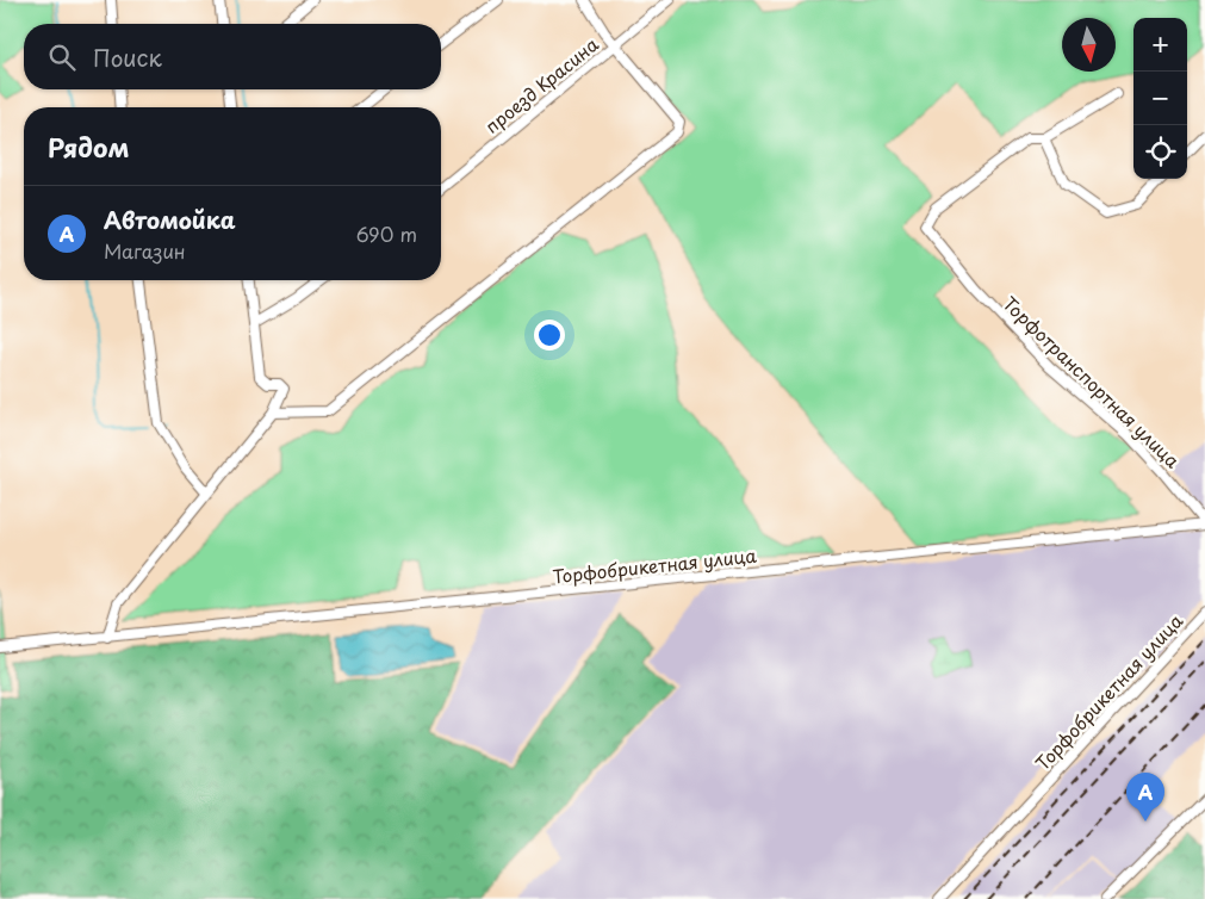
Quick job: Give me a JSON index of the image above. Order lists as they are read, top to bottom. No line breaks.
{"streets":{"street":["проезд Красина","Торфотранспортная улица","Торфобрикетная улица"]},"crossings":[["Торфотранспортная улица","Торфобрикетная улица"]],"north":"bottom","page":{"map_buttons":["+","−"],"search":"Поиск","heading":"Рядом","list":[{"mark":"A","name":"Автомойка","note":"Магазин","value":"690 m"}],"pins":"A"}}
